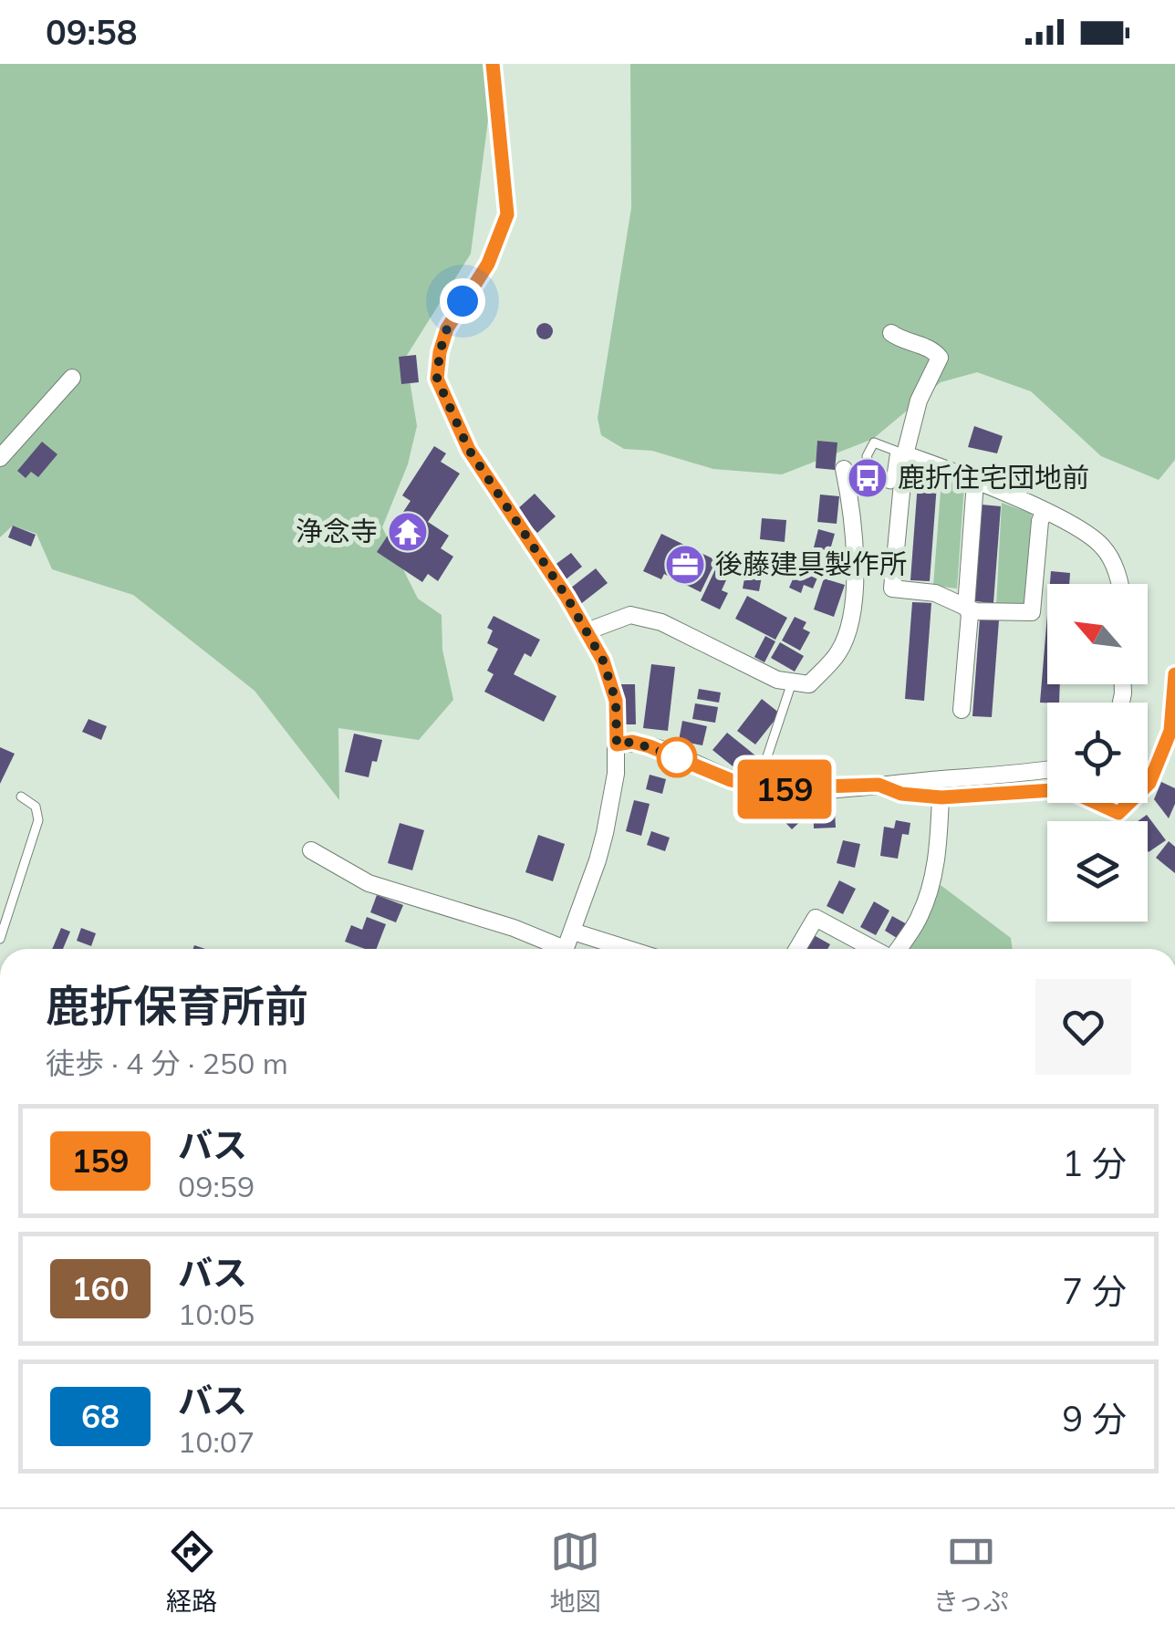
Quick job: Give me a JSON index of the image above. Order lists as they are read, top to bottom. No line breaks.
{"places":{"bus stop":["鹿折住宅団地前"],"temple":["浄念寺"],"office":["後藤建具製作所"]},"lines":["bus line 159"],"north":"top left","page":{"status":"09:58","on_map":"159","heading":["鹿折保育所前","徒歩 · 4 分 · 250 m"],"list":[{"mark":"159","name":"バス","note":"09:59","value":"1 分"},{"mark":"160","name":"バス","note":"10:05","value":"7 分"},{"mark":"68","name":"バス","note":"10:07","value":"9 分"}],"tabs":["経路","地図","きっぷ"]}}
